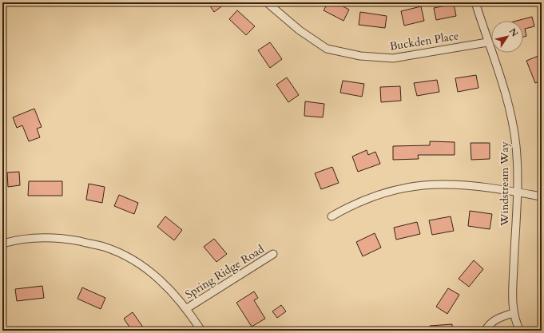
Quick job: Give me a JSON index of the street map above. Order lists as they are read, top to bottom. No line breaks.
{"streets":{"street":["Buckden Place","Windstream Way","Spring Ridge Road"]},"crossings":[["Buckden Place","Windstream Way"]],"north":"top right"}
